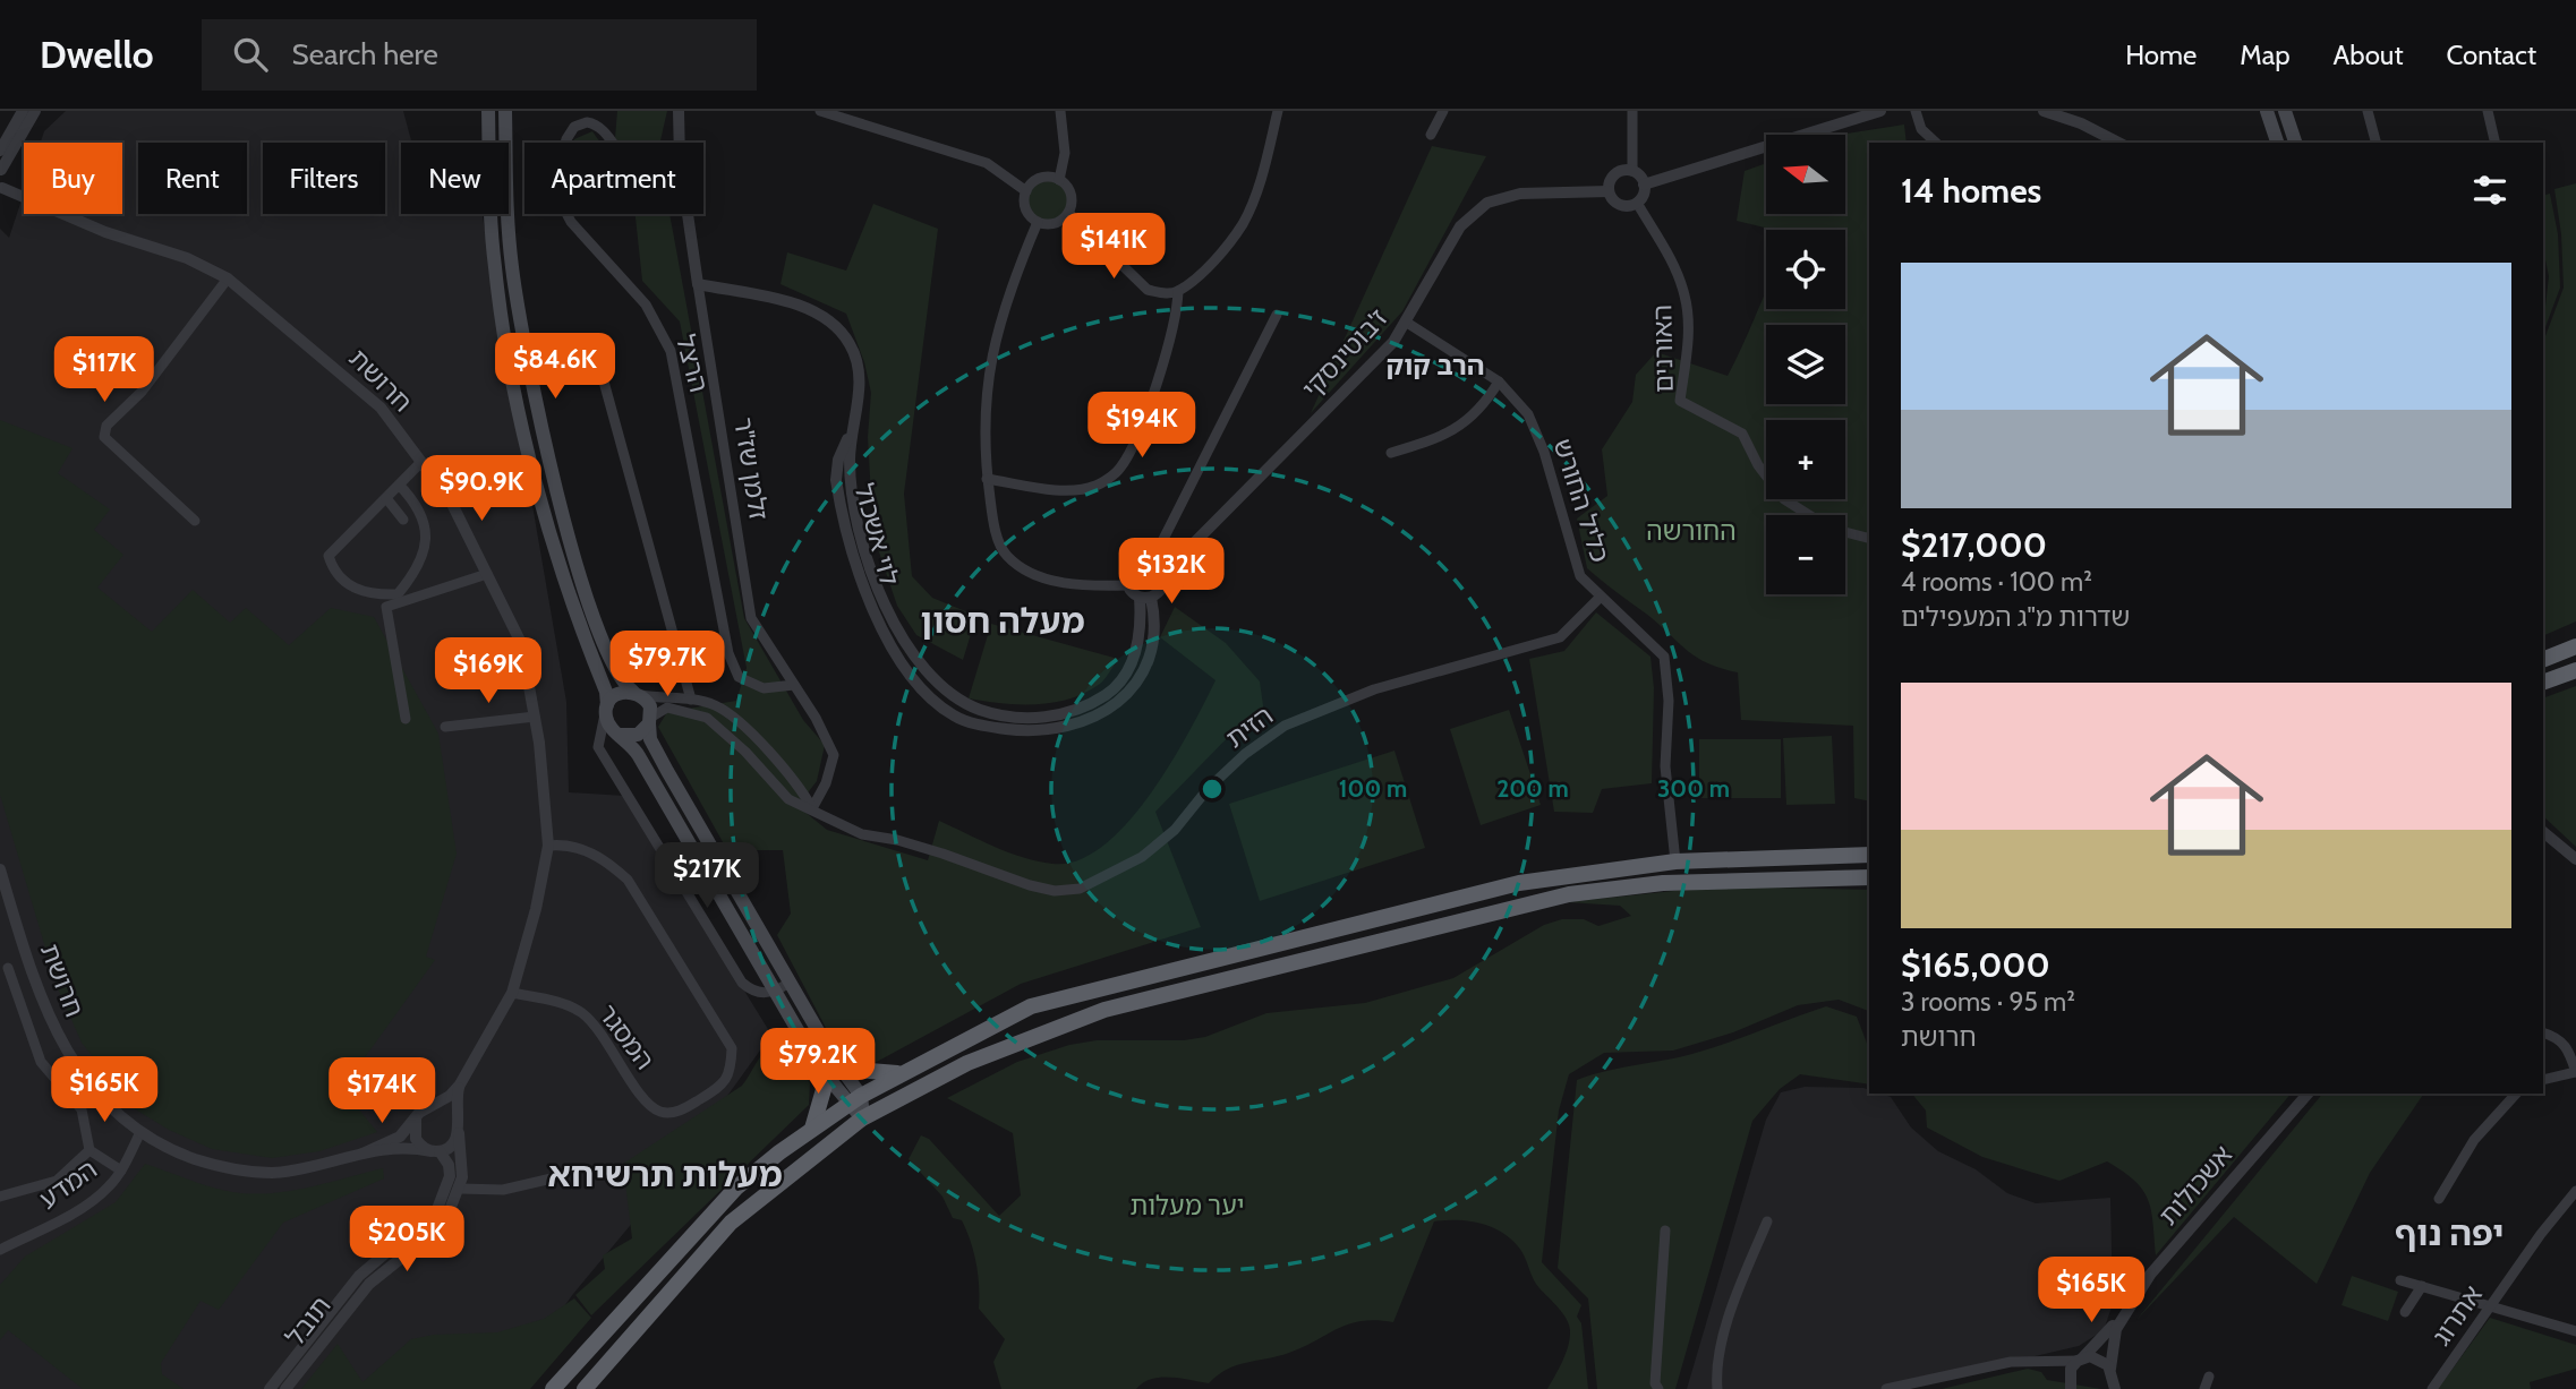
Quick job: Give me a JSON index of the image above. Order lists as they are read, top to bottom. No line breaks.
{"streets":{"street":["האורנים","ז'בוטינסקי","הרצל","חרושת","זלמן שז\"ר","כליל החורש","לוי אשכול","הזית","המסגר","המדע","אשכולות","אתרוג","תובל"]},"crossings":[["האורנים","ז'בוטינסקי"],["ז'בוטינסקי","כליל החורש"],["ז'בוטינסקי","לוי אשכול"],["הרצל","זלמן שז\"ר"],["חרושת","המסגר"],["חרושת","המדע"],["חרושת","תובל"],["זלמן שז\"ר","לוי אשכול"],["זלמן שז\"ר","הזית"],["כליל החורש","הזית"]],"districts":["הרב קוק","מעלה חסון","מעלות תרשיחא","יפה נוף"],"parks":["החורשה","יער מעלות"],"north":"left","page":{"header":"Dwello","search":"Search here","nav":["Home","Map","About","Contact"],"map_buttons":["+","−"],"chip":["Buy","Rent","Filters","New","Apartment"],"heading":"14 homes","price":["$141K","$84.6K","$117K","$194K","$90.9K","$132K","$79.7K","$169K","$217K","$79.2K","$165K","$174K","$205K","$165K"],"list":[{"name":"$217,000","note":"4 rooms · 100 m² · שדרות מ\"ג המעפילים"},{"name":"$165,000","note":"3 rooms · 95 m² · חרושת"}]},"rings":["100 m","200 m","300 m"]}
